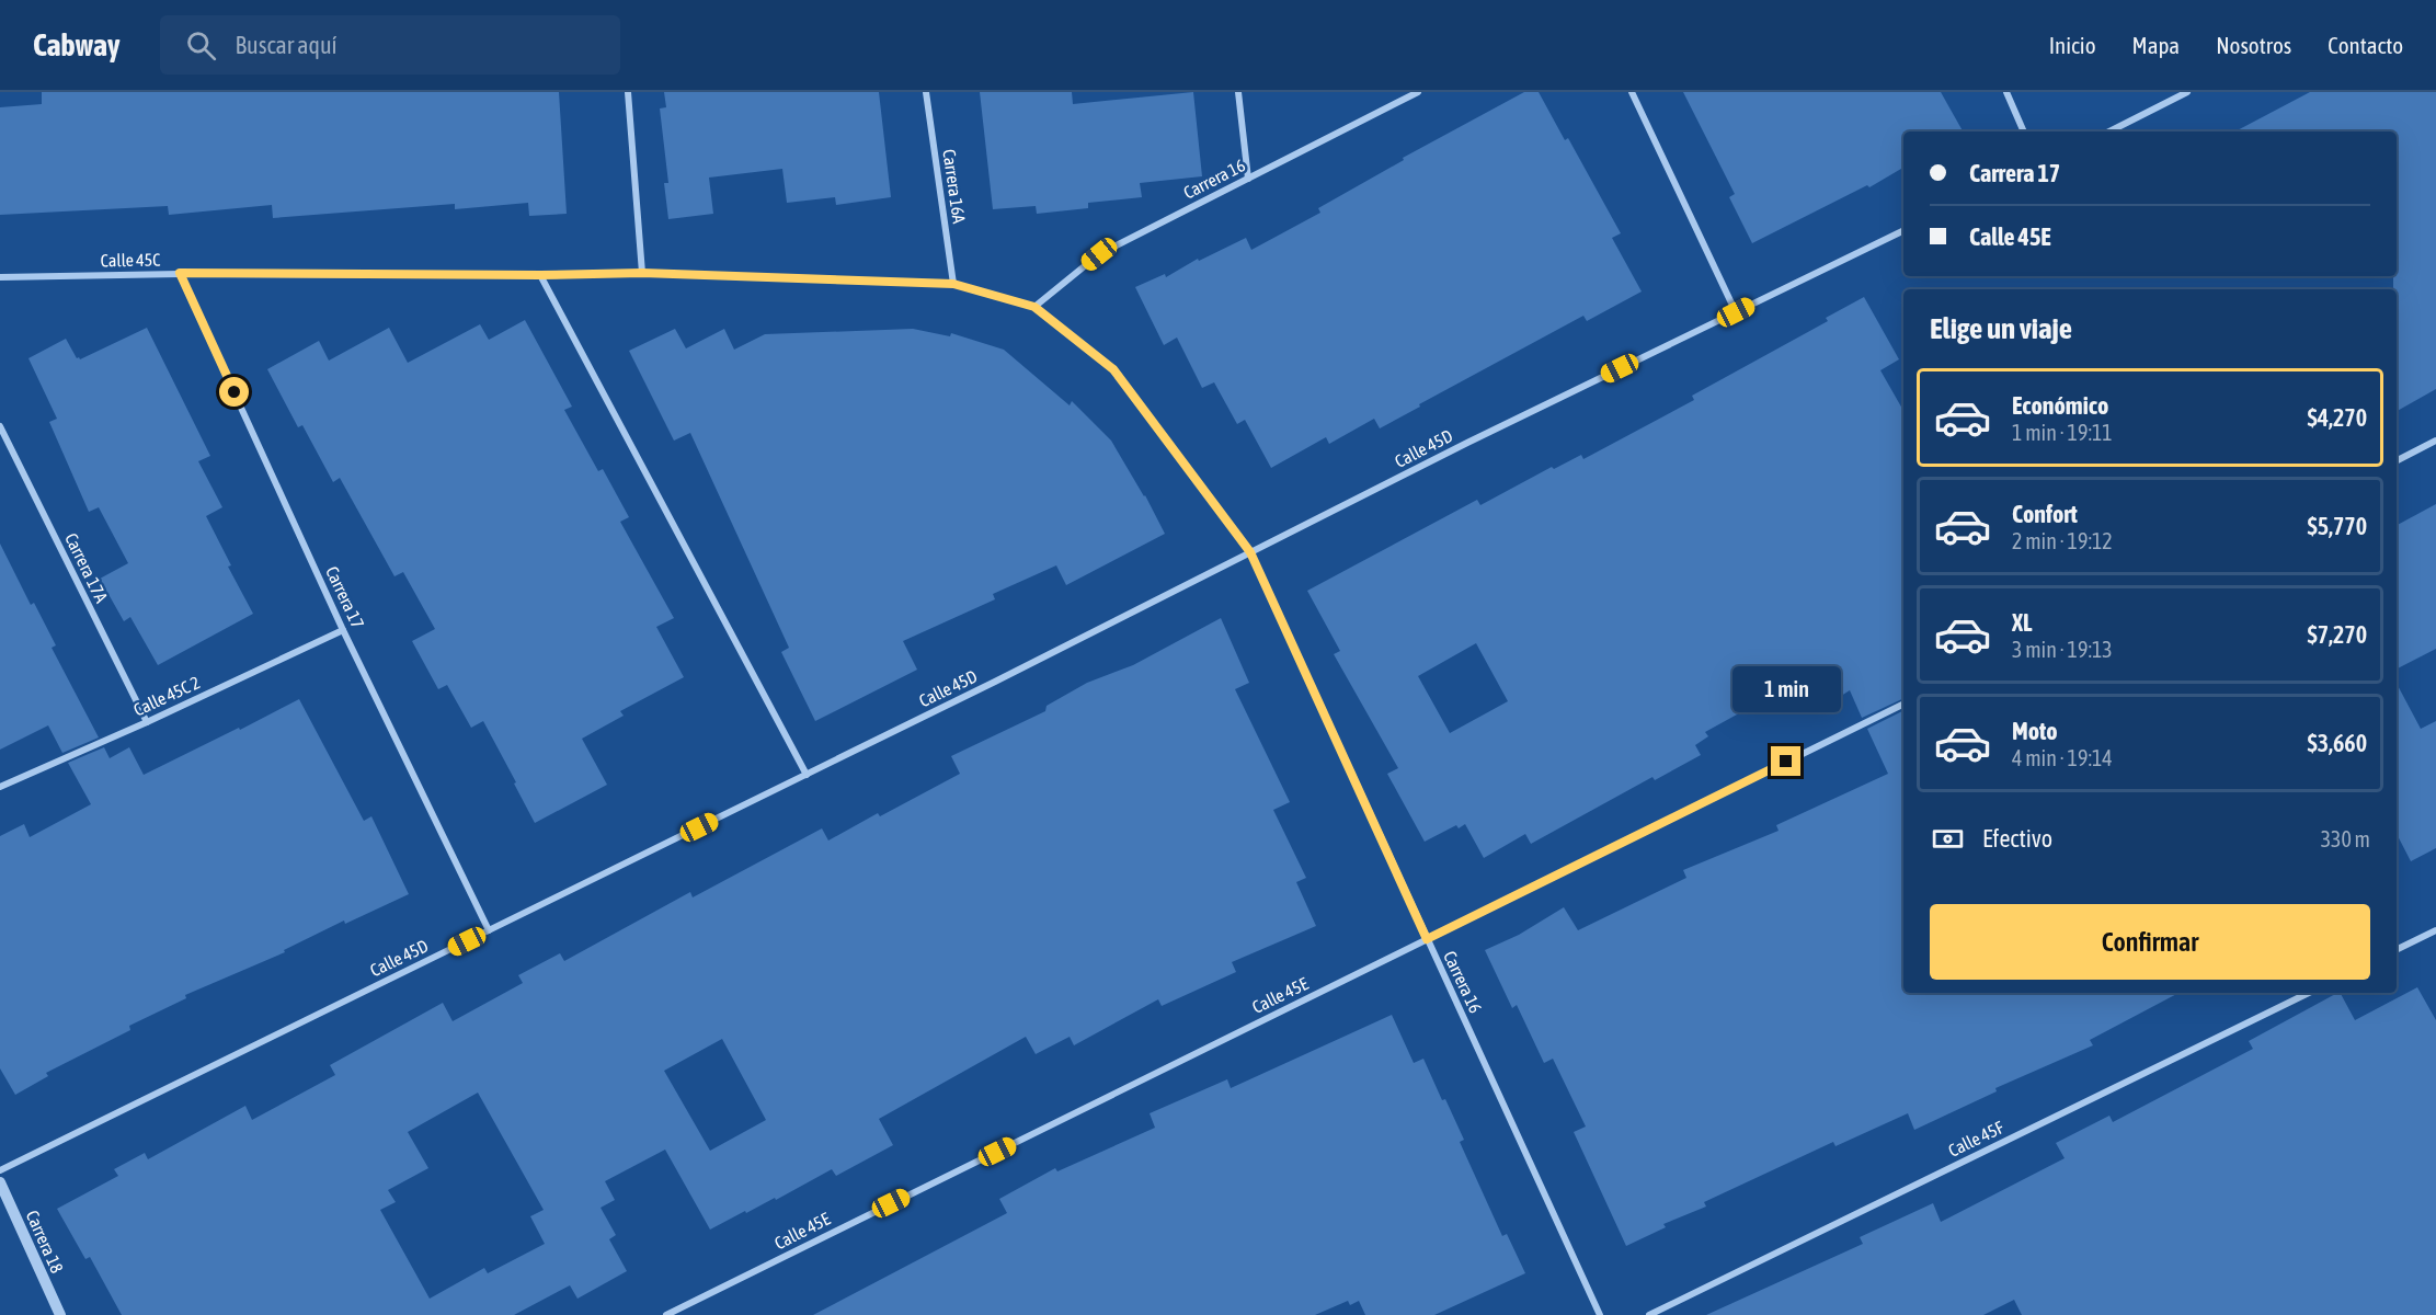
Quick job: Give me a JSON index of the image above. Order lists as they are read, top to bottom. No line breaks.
{"streets":{"street":["Carrera 16","Carrera 16A","Calle 45C","Calle 45D","Carrera 17A","Carrera 17","Calle 45C 2","Calle 45E","Calle 45F","Carrera 18"]},"crossings":[["Carrera 16","Calle 45C"],["Carrera 16","Calle 45D"],["Carrera 16","Calle 45E"],["Carrera 16A","Calle 45C"],["Calle 45C","Calle 45D"],["Calle 45C","Carrera 17"],["Calle 45D","Carrera 17"],["Carrera 17A","Calle 45C 2"],["Carrera 17","Calle 45C 2"]],"page":{"header":"Cabway","search":"Buscar aquí","nav":["Inicio","Mapa","Nosotros","Contacto"],"banner":["Carrera 17","Calle 45E"],"heading":"Elige un viaje","list":[{"name":"Económico","note":"1 min · 19:11","value":"$4,270"},{"name":"Confort","note":"2 min · 19:12","value":"$5,770"},{"name":"XL","note":"3 min · 19:13","value":"$7,270"},{"name":"Moto","note":"4 min · 19:14","value":"$3,660"}],"bubble":"1 min","pay":["Efectivo","330 m"],"buttons":"Confirmar"}}
